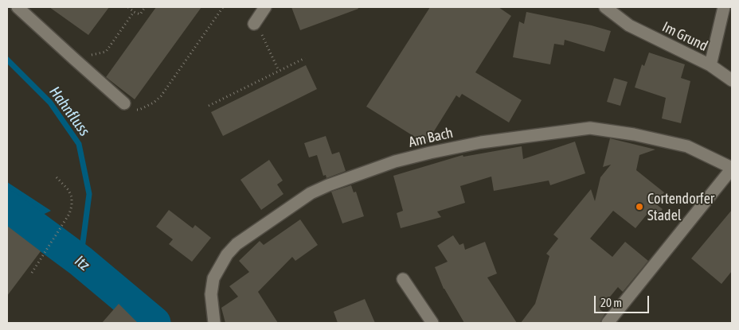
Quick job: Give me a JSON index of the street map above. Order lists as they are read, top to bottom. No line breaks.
{"streets":{"street":["Im Grund","Am Bach"]},"water":["Hahnfluss","Itz"],"places":["Cortendorfer Stadel"],"scale_bar":"20 m"}
